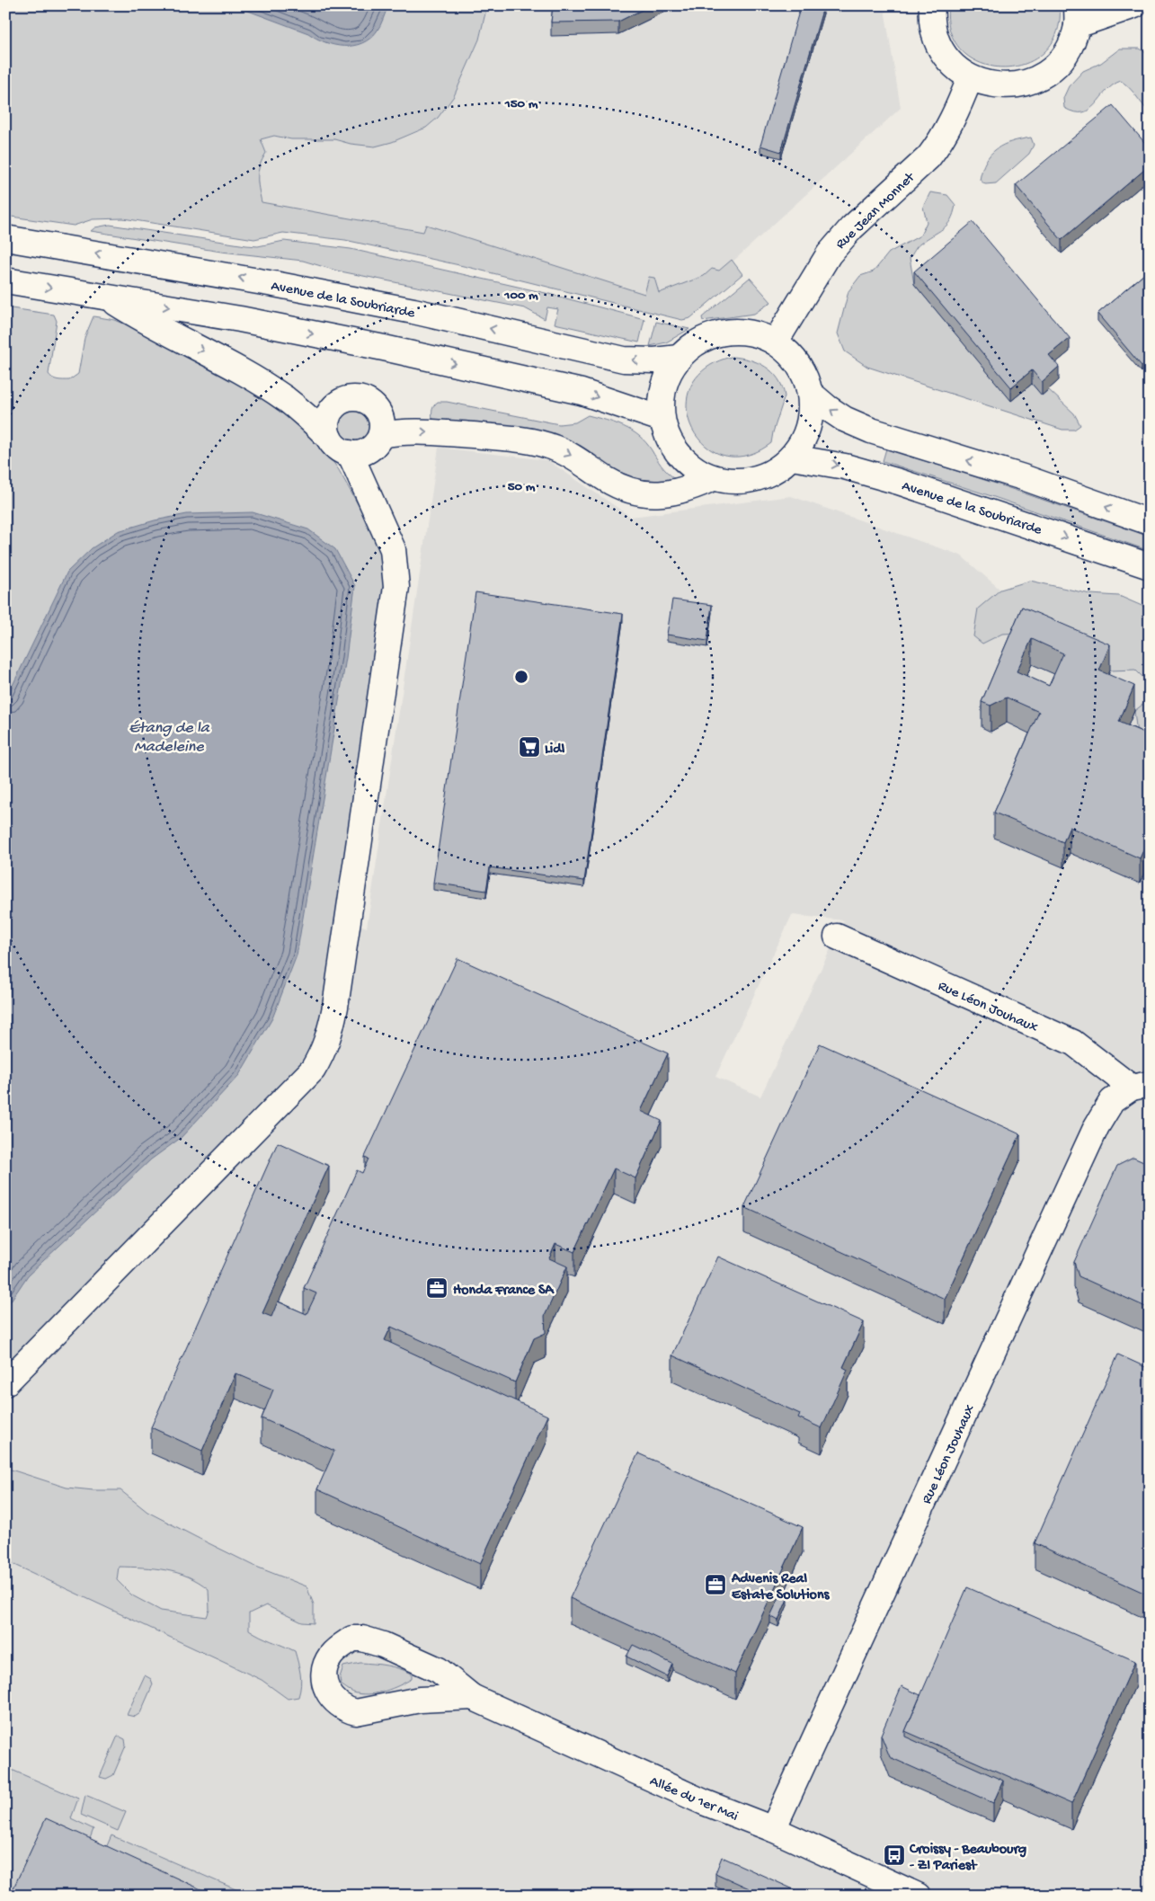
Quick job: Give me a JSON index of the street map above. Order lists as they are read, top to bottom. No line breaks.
{"streets":{"street":["Rue Jean Monnet","Avenue de la Soubriarde","Rue Léon Jouhaux","Allée du 1er Mai"]},"crossings":[["Rue Jean Monnet","Avenue de la Soubriarde"],["Rue Léon Jouhaux","Allée du 1er Mai"]],"water":["Étang de la Madeleine"],"places":{"supermarket":["Lidl"],"office":["Honda France SA","Advenis Real Estate Solutions"],"bus stop":["Croissy - Beaubourg - ZI Pariest"]},"rings":["150 m","100 m","50 m"]}
